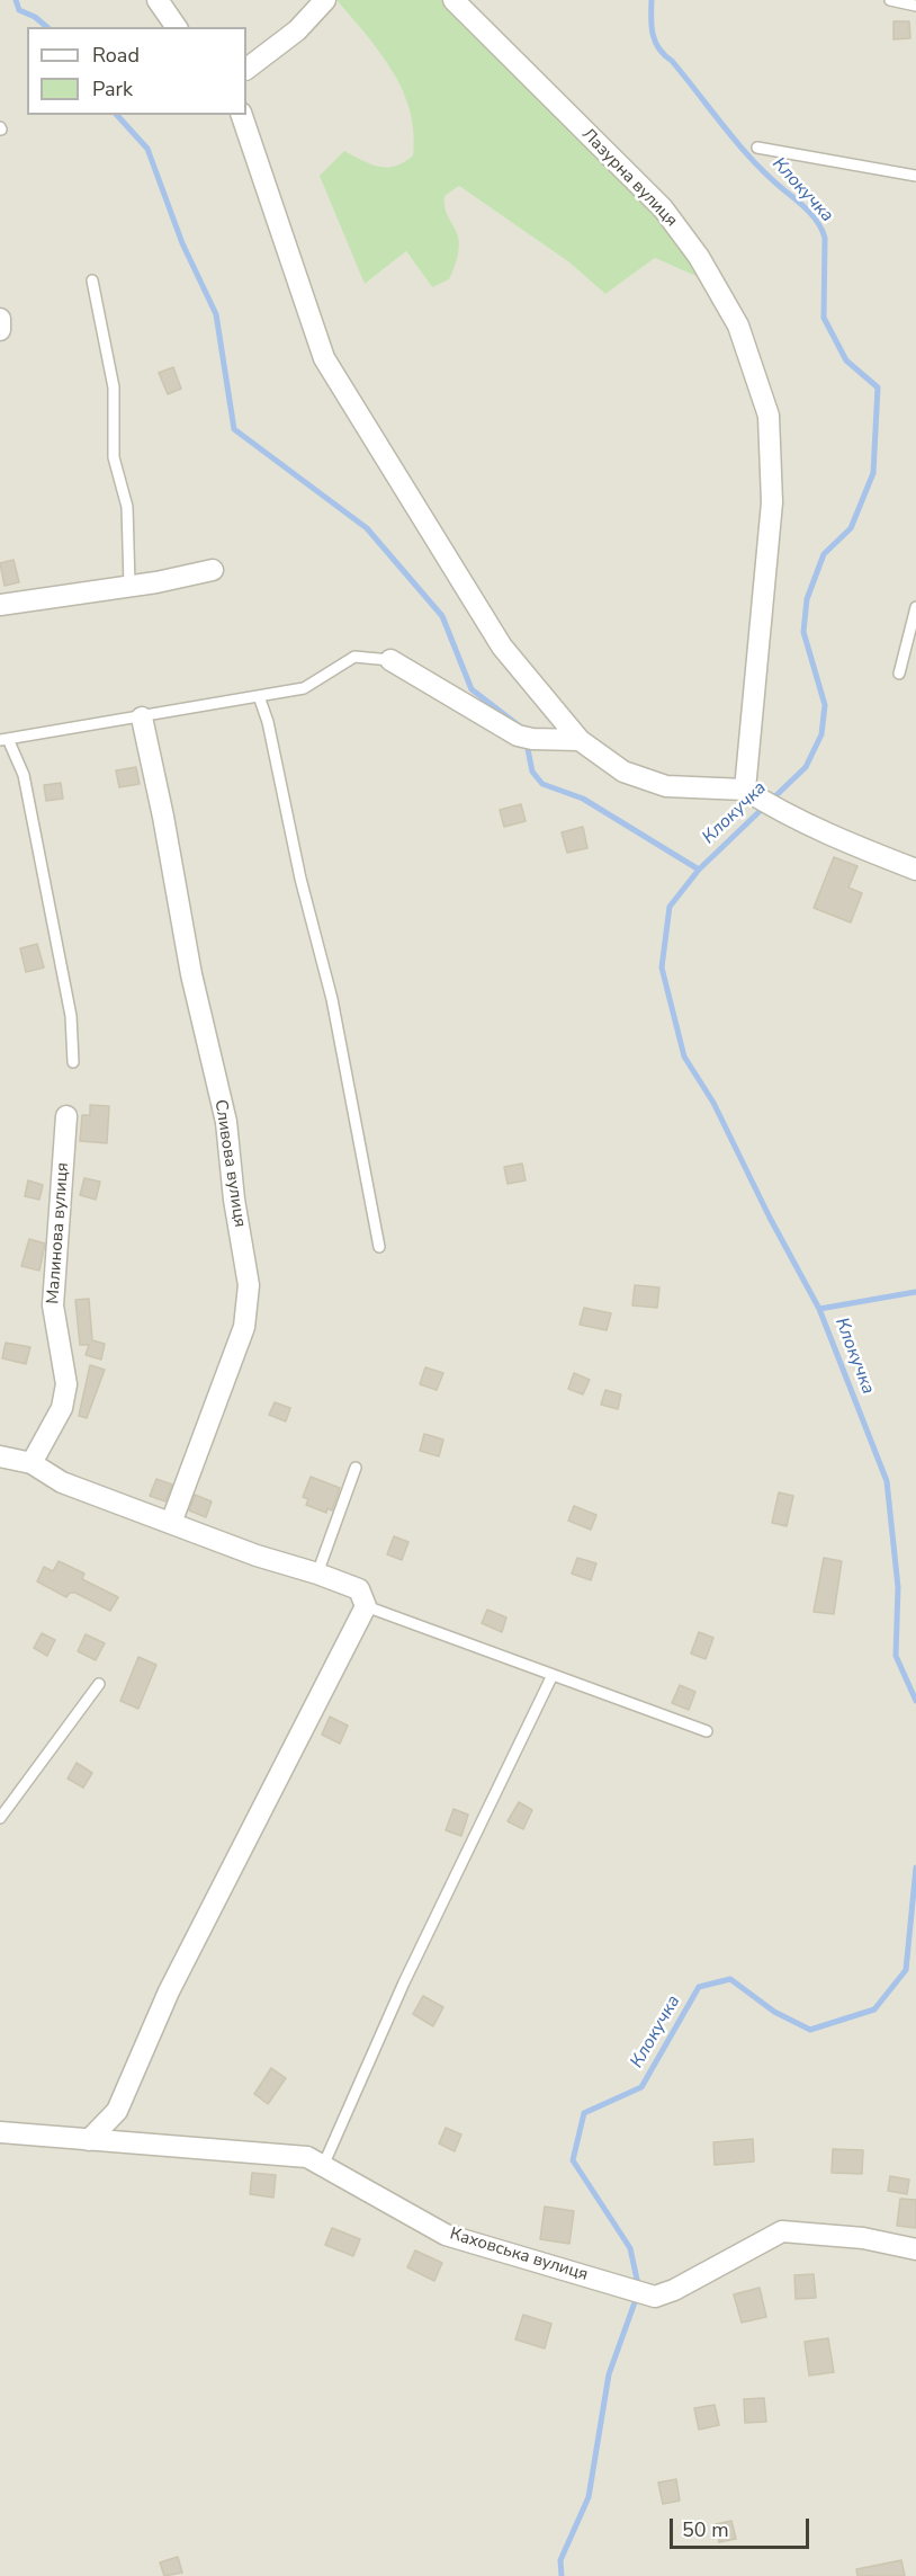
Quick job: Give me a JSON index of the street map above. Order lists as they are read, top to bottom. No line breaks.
{"streets":{"street":["Лазурна вулиця","Сливова вулиця","Малинова вулиця","Каховська вулиця"]},"water":["Клокучка"],"legend":["Road","Park"],"scale_bar":"50 m"}
